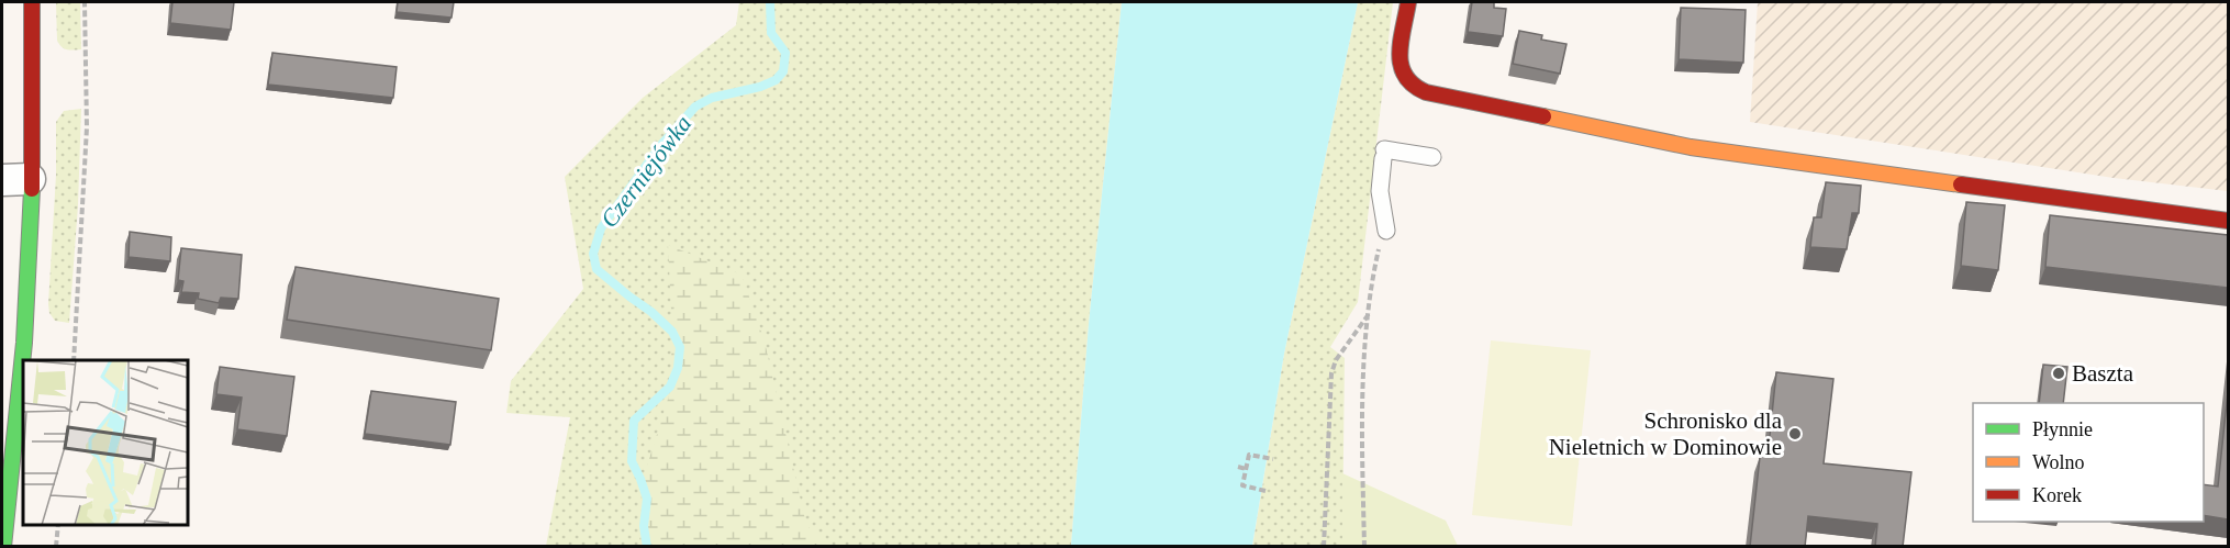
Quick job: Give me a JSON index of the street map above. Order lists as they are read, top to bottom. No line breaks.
{"water":["Czerniejówka"],"places":["Baszta","Schronisko dla Nieletnich w Dominowie"],"legend":["Płynnie","Wolno","Korek"]}
